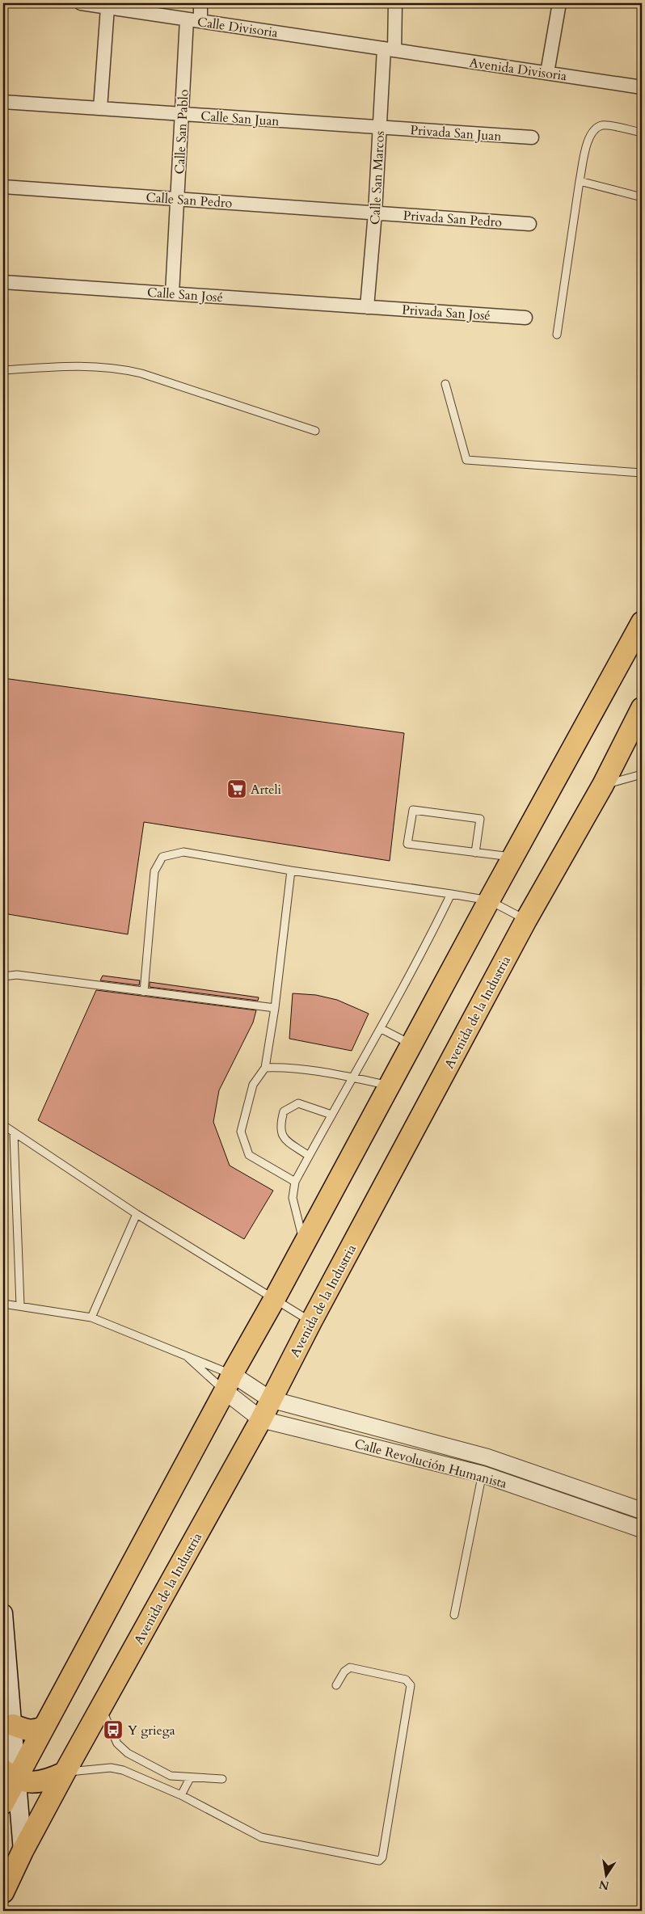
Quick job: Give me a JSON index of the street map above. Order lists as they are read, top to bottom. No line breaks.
{"streets":{"main road":["Avenida de la Industria"],"street":["Calle Divisoria","Avenida Divisoria","Calle San Juan","Calle San Pablo","Privada San Juan","Calle San Marcos","Calle San Pedro","Privada San Pedro","Calle San José","Privada San José","Calle Revolución Humanista"]},"crossings":[["Calle Divisoria","Avenida Divisoria"],["Calle Divisoria","Calle San Pablo"],["Calle Divisoria","Calle San Marcos"],["Avenida Divisoria","Calle San Marcos"],["Calle San Juan","Calle San Pablo"],["Calle San Juan","Privada San Juan"],["Calle San Juan","Calle San Marcos"],["Calle San Pablo","Calle San Pedro"],["Calle San Pablo","Calle San José"],["Privada San Juan","Calle San Marcos"],["Calle San Marcos","Calle San Pedro"],["Calle San Marcos","Privada San Pedro"],["Calle San Marcos","Calle San José"],["Calle San Marcos","Privada San José"],["Calle San Pedro","Privada San Pedro"],["Calle San José","Privada San José"],["Avenida de la Industria","Calle Revolución Humanista"]],"places":{"supermarket":["Arteli"],"bus stop":["Y griega"]},"north":"bottom"}
